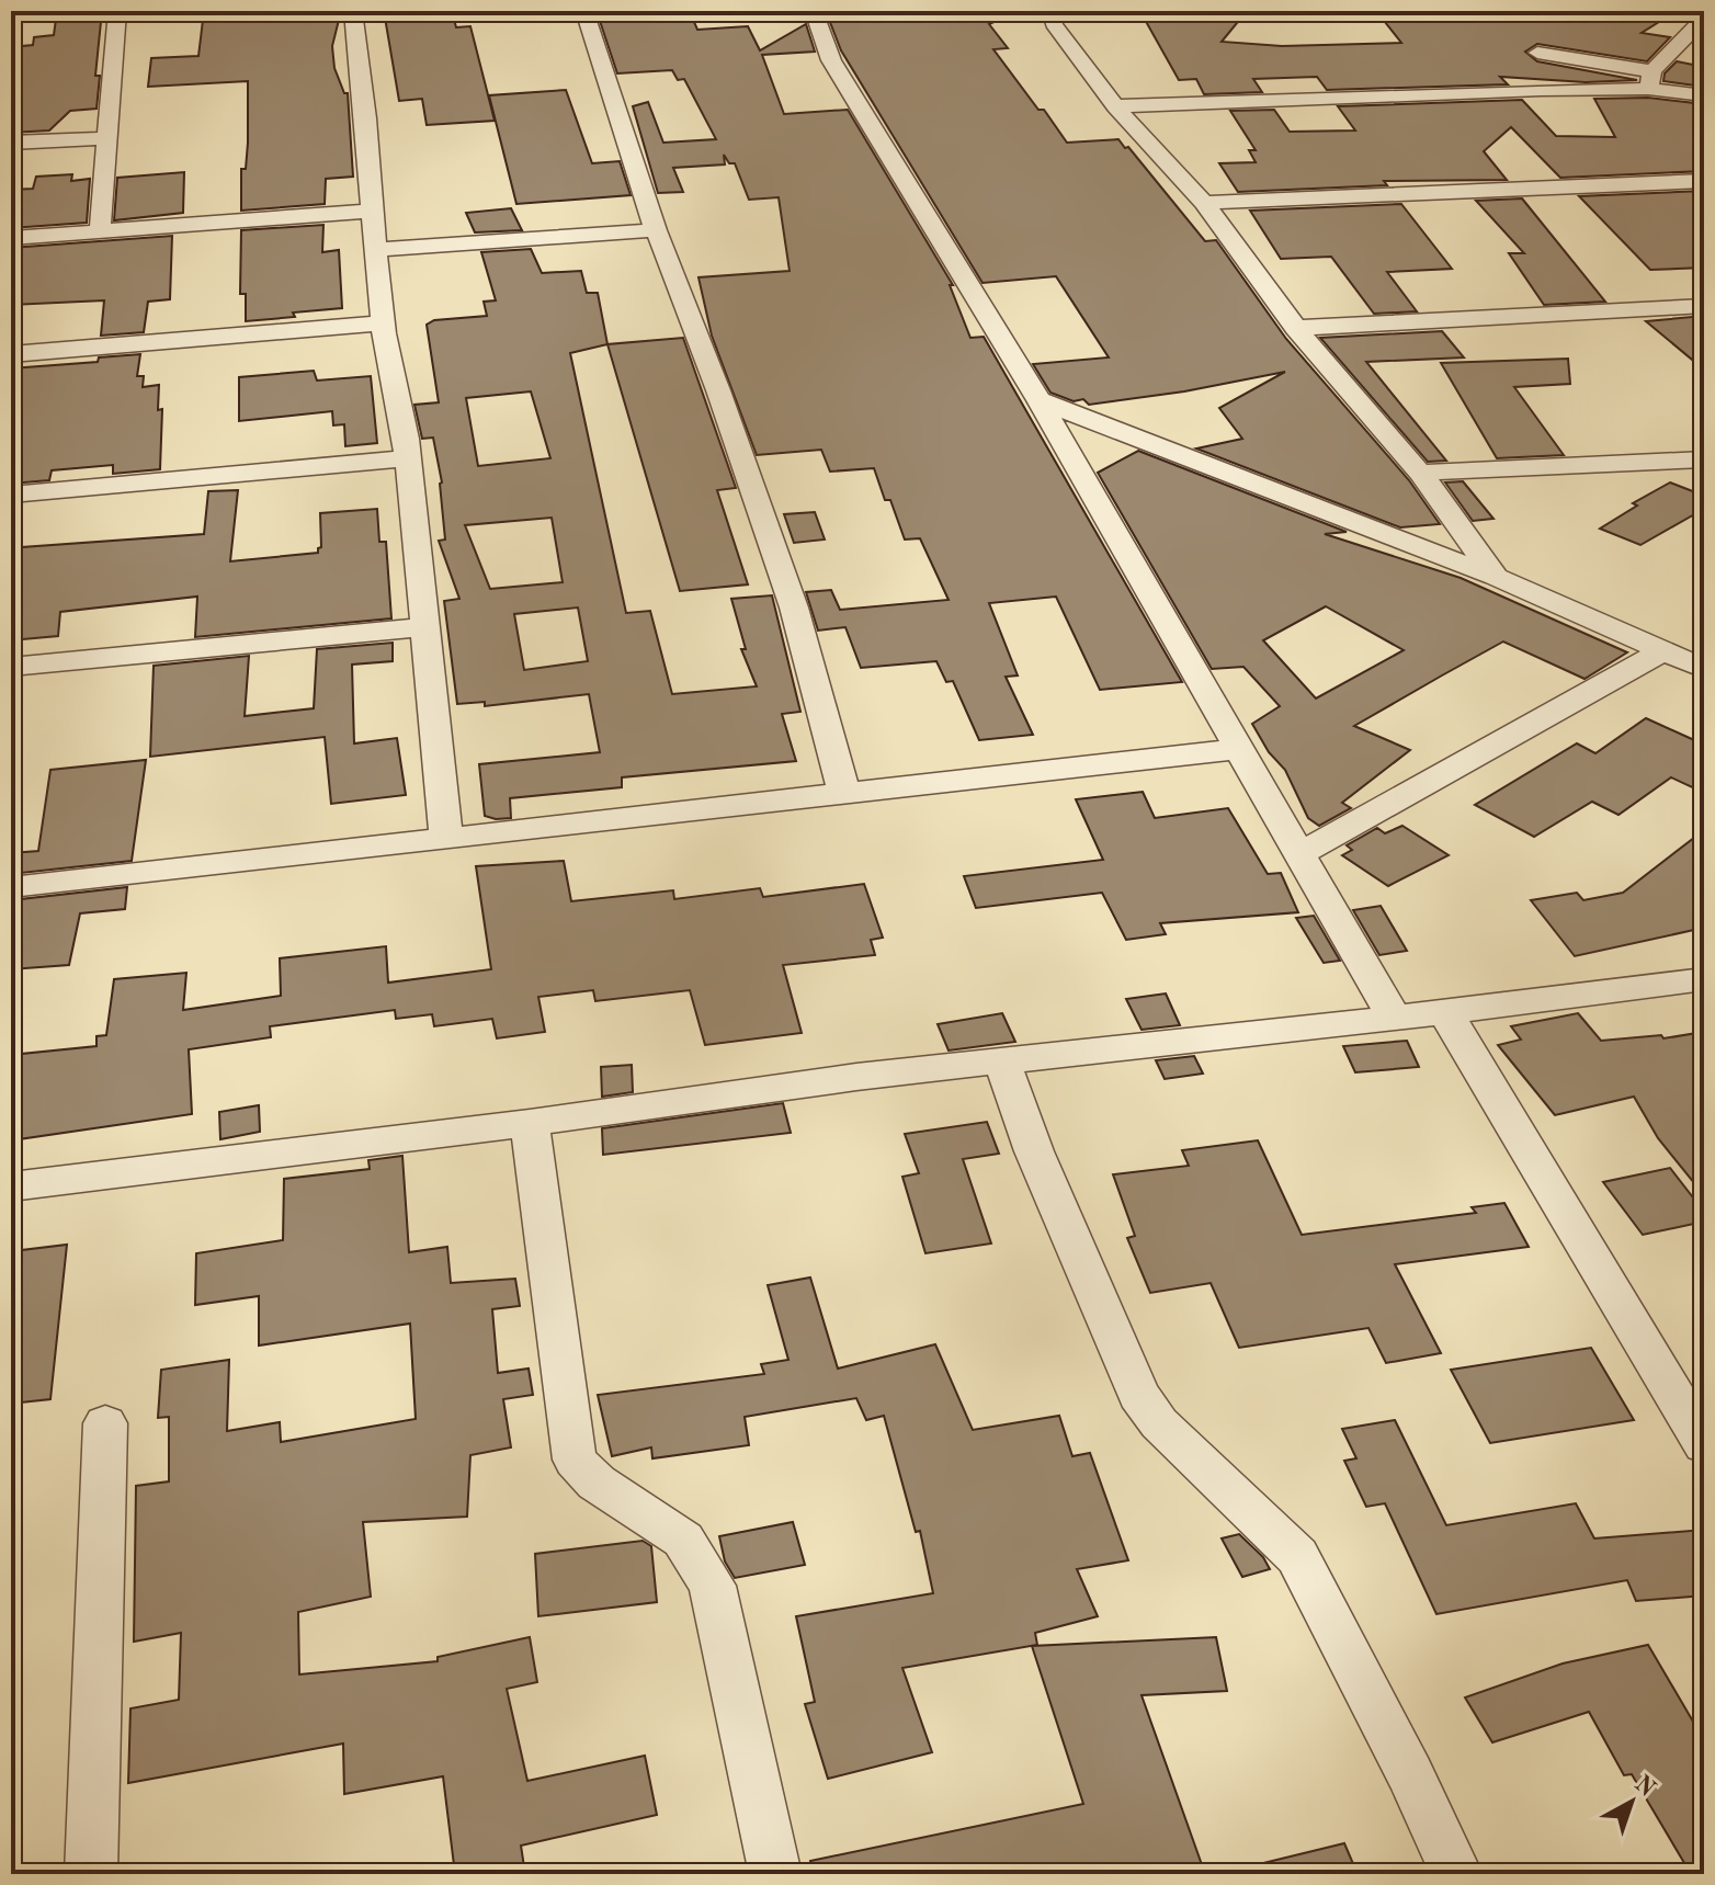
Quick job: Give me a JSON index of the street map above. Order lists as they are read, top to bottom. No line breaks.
{"north":"top right"}
